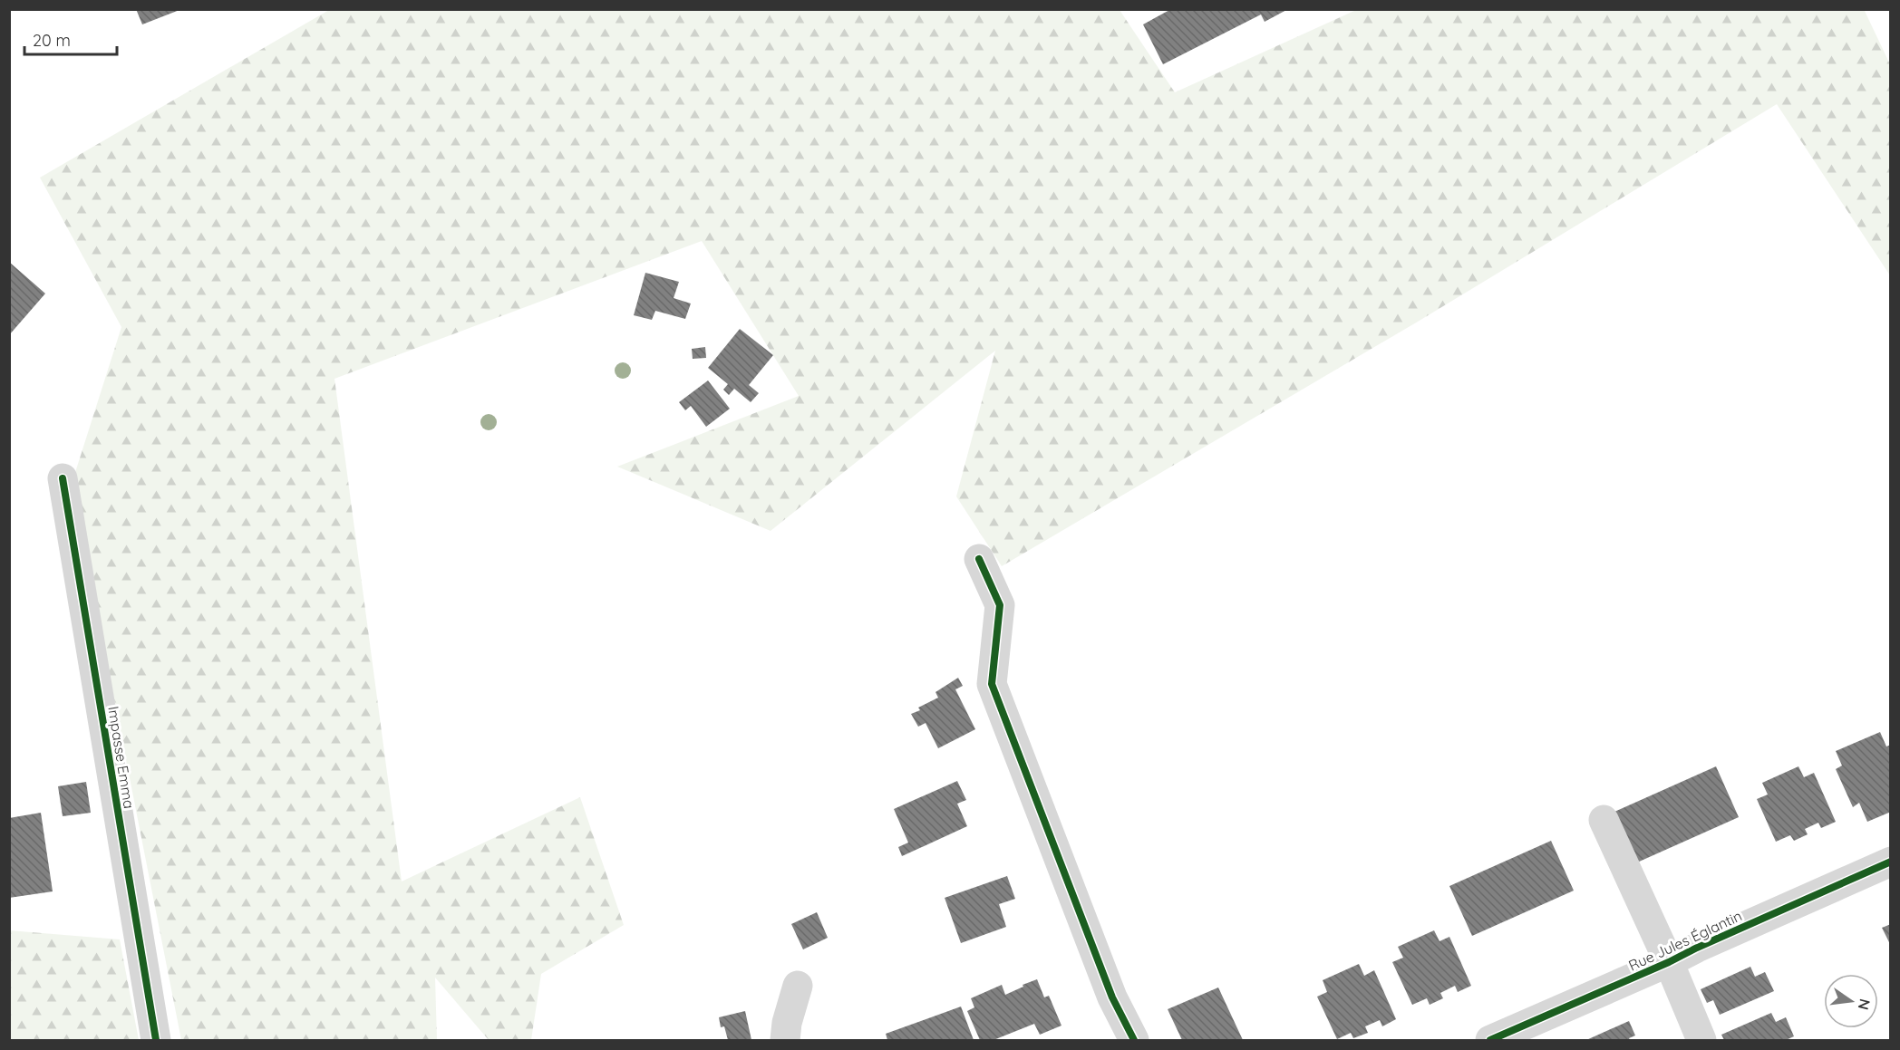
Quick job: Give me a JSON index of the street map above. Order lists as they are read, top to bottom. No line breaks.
{"streets":{"street":["Impasse Emma","Rue Jules Églantin"]},"scale_bar":"20 m","north":"right"}
